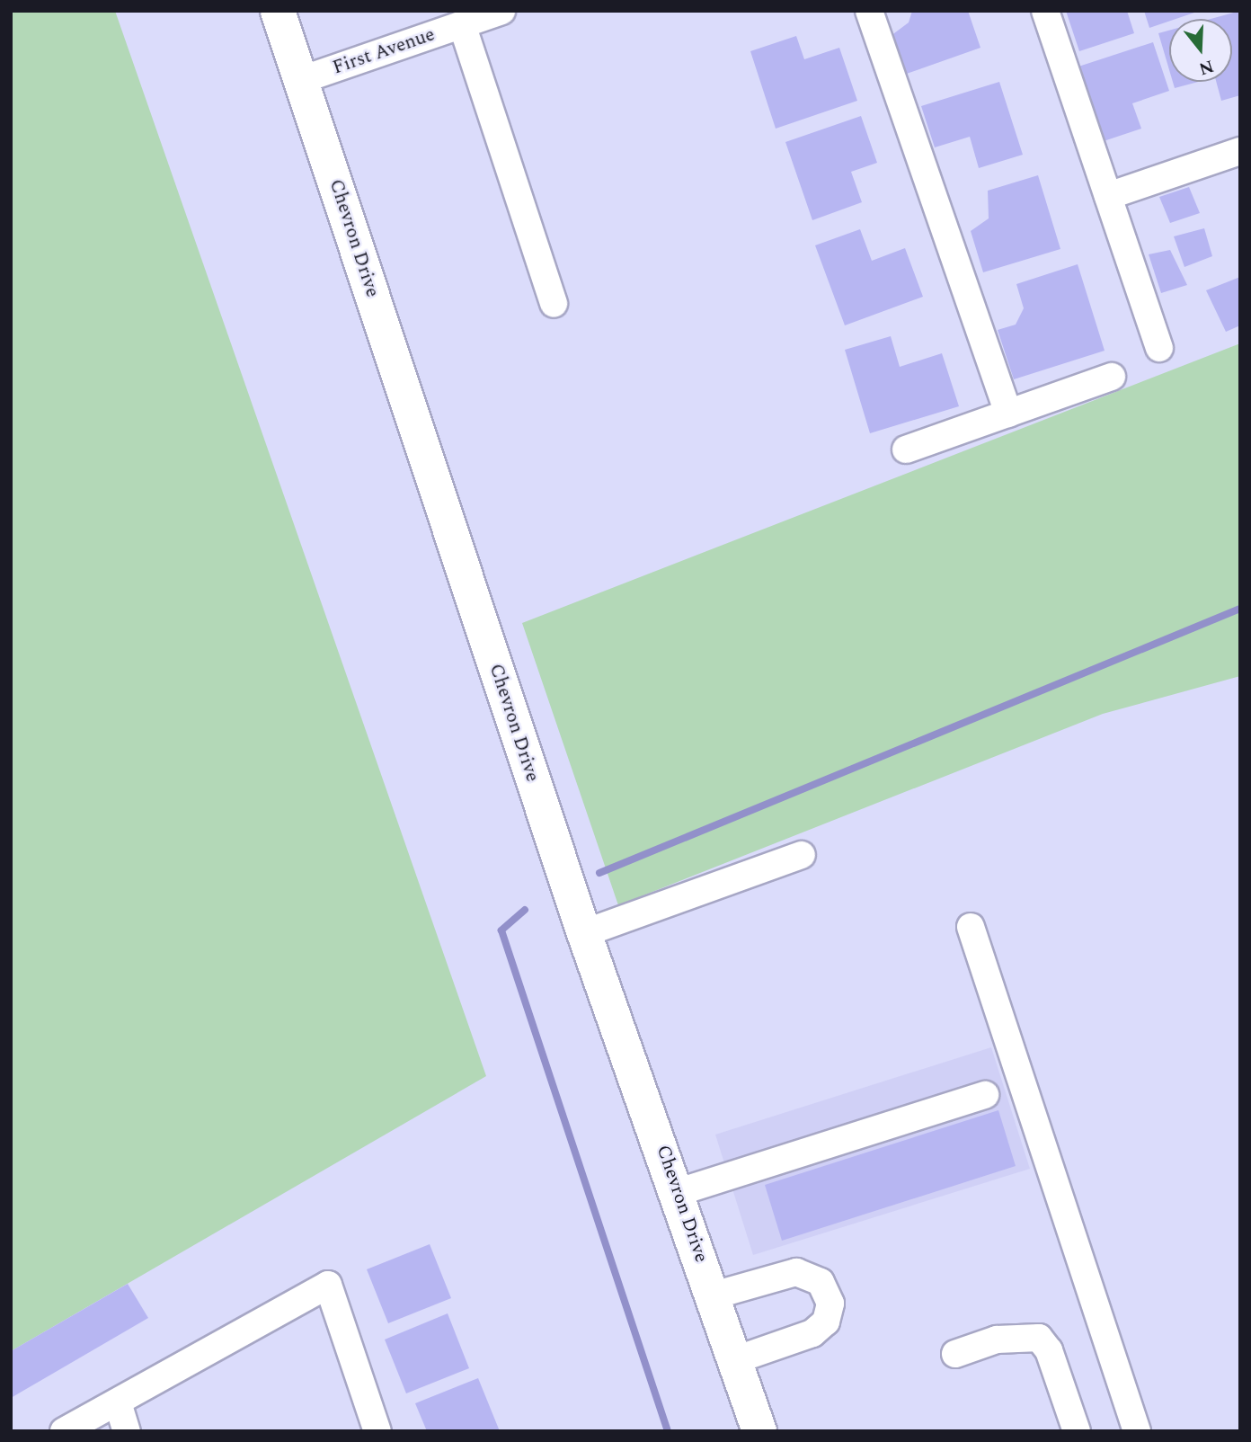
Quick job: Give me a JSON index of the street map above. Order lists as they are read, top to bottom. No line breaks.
{"streets":{"main road":["Chevron Drive"],"street":["First Avenue"]},"crossings":[["First Avenue","Chevron Drive"]],"north":"bottom"}
